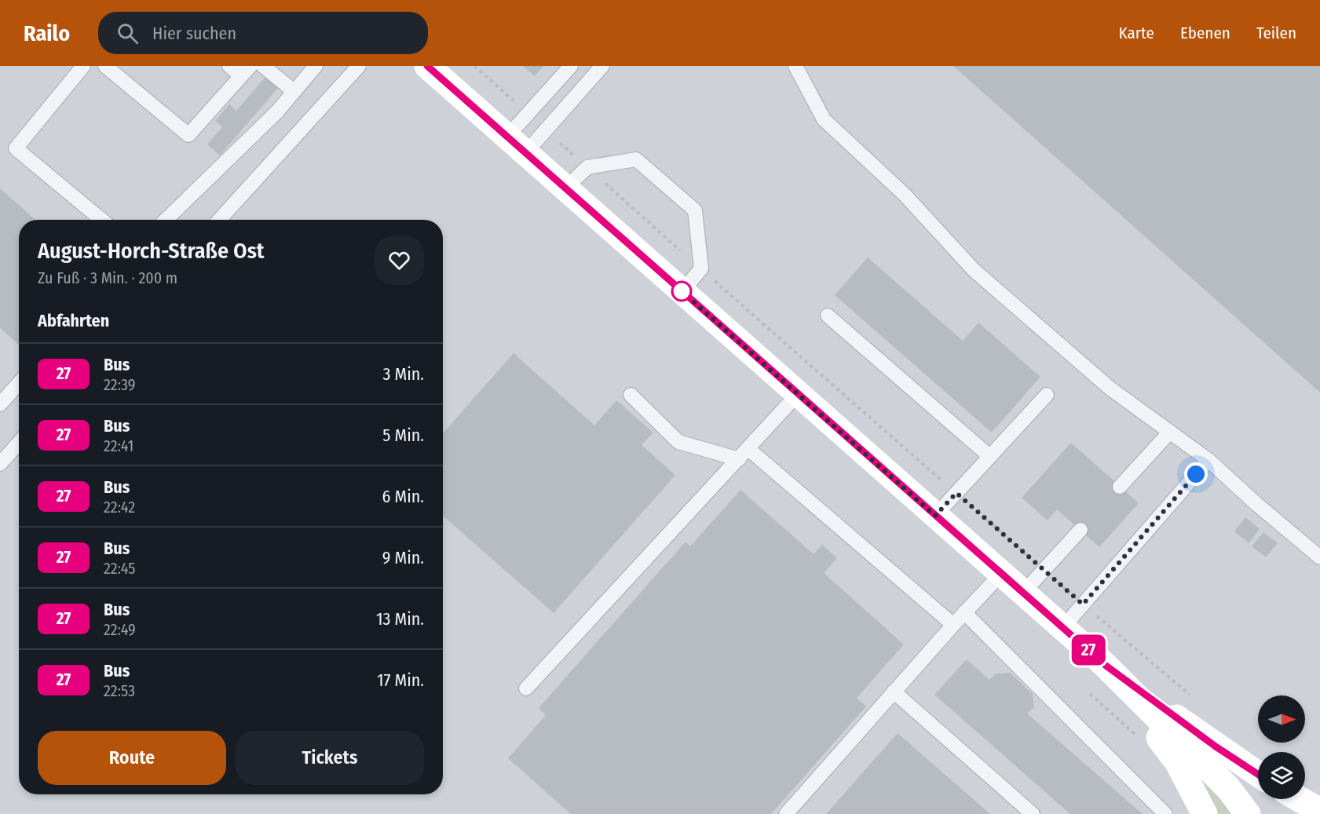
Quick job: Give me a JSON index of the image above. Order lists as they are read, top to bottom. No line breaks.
{"lines":["bus line 27"],"north":"right","page":{"header":"Railo","search":"Hier suchen","nav":["Karte","Ebenen","Teilen"],"on_map":"27","heading":[["August-Horch-Straße Ost","Zu Fuß · 3 Min. · 200 m"],"Abfahrten"],"list":[{"mark":"27","name":"Bus","note":"22:39","value":"3 Min."},{"mark":"27","name":"Bus","note":"22:41","value":"5 Min."},{"mark":"27","name":"Bus","note":"22:42","value":"6 Min."},{"mark":"27","name":"Bus","note":"22:45","value":"9 Min."},{"mark":"27","name":"Bus","note":"22:49","value":"13 Min."},{"mark":"27","name":"Bus","note":"22:53","value":"17 Min."}],"buttons":["Route","Tickets"]}}
